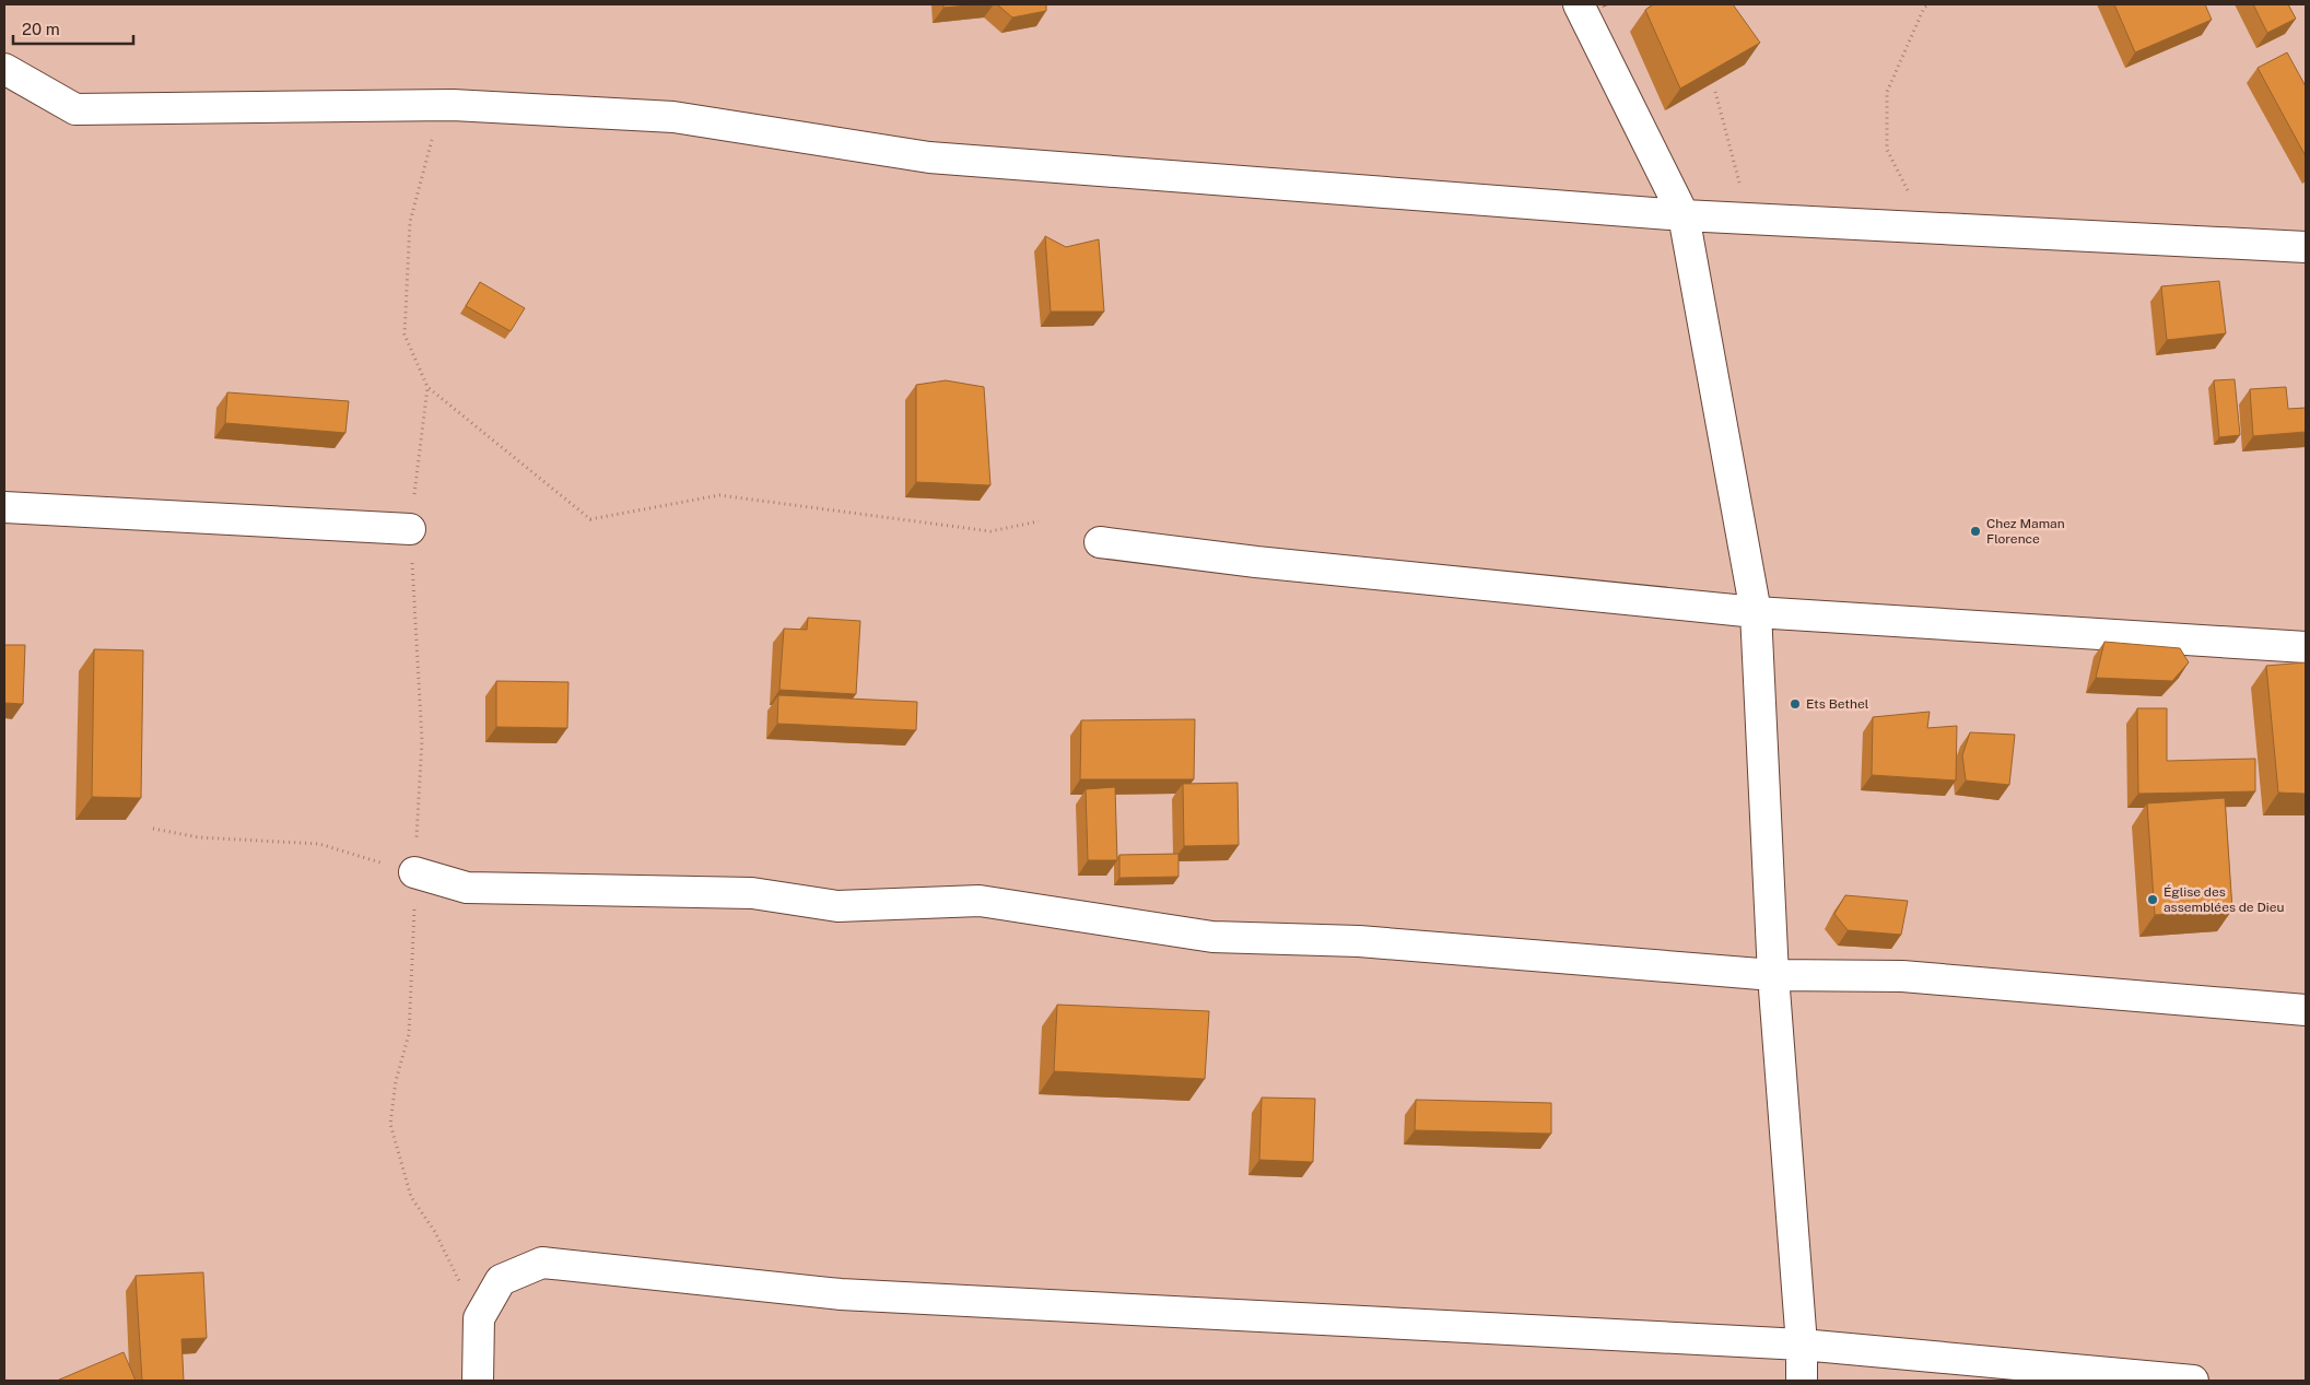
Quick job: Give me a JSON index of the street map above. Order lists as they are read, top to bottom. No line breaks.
{"places":["Chez Maman Florence","Ets Bethel","Église des assemblées de Dieu"],"scale_bar":"20 m"}
